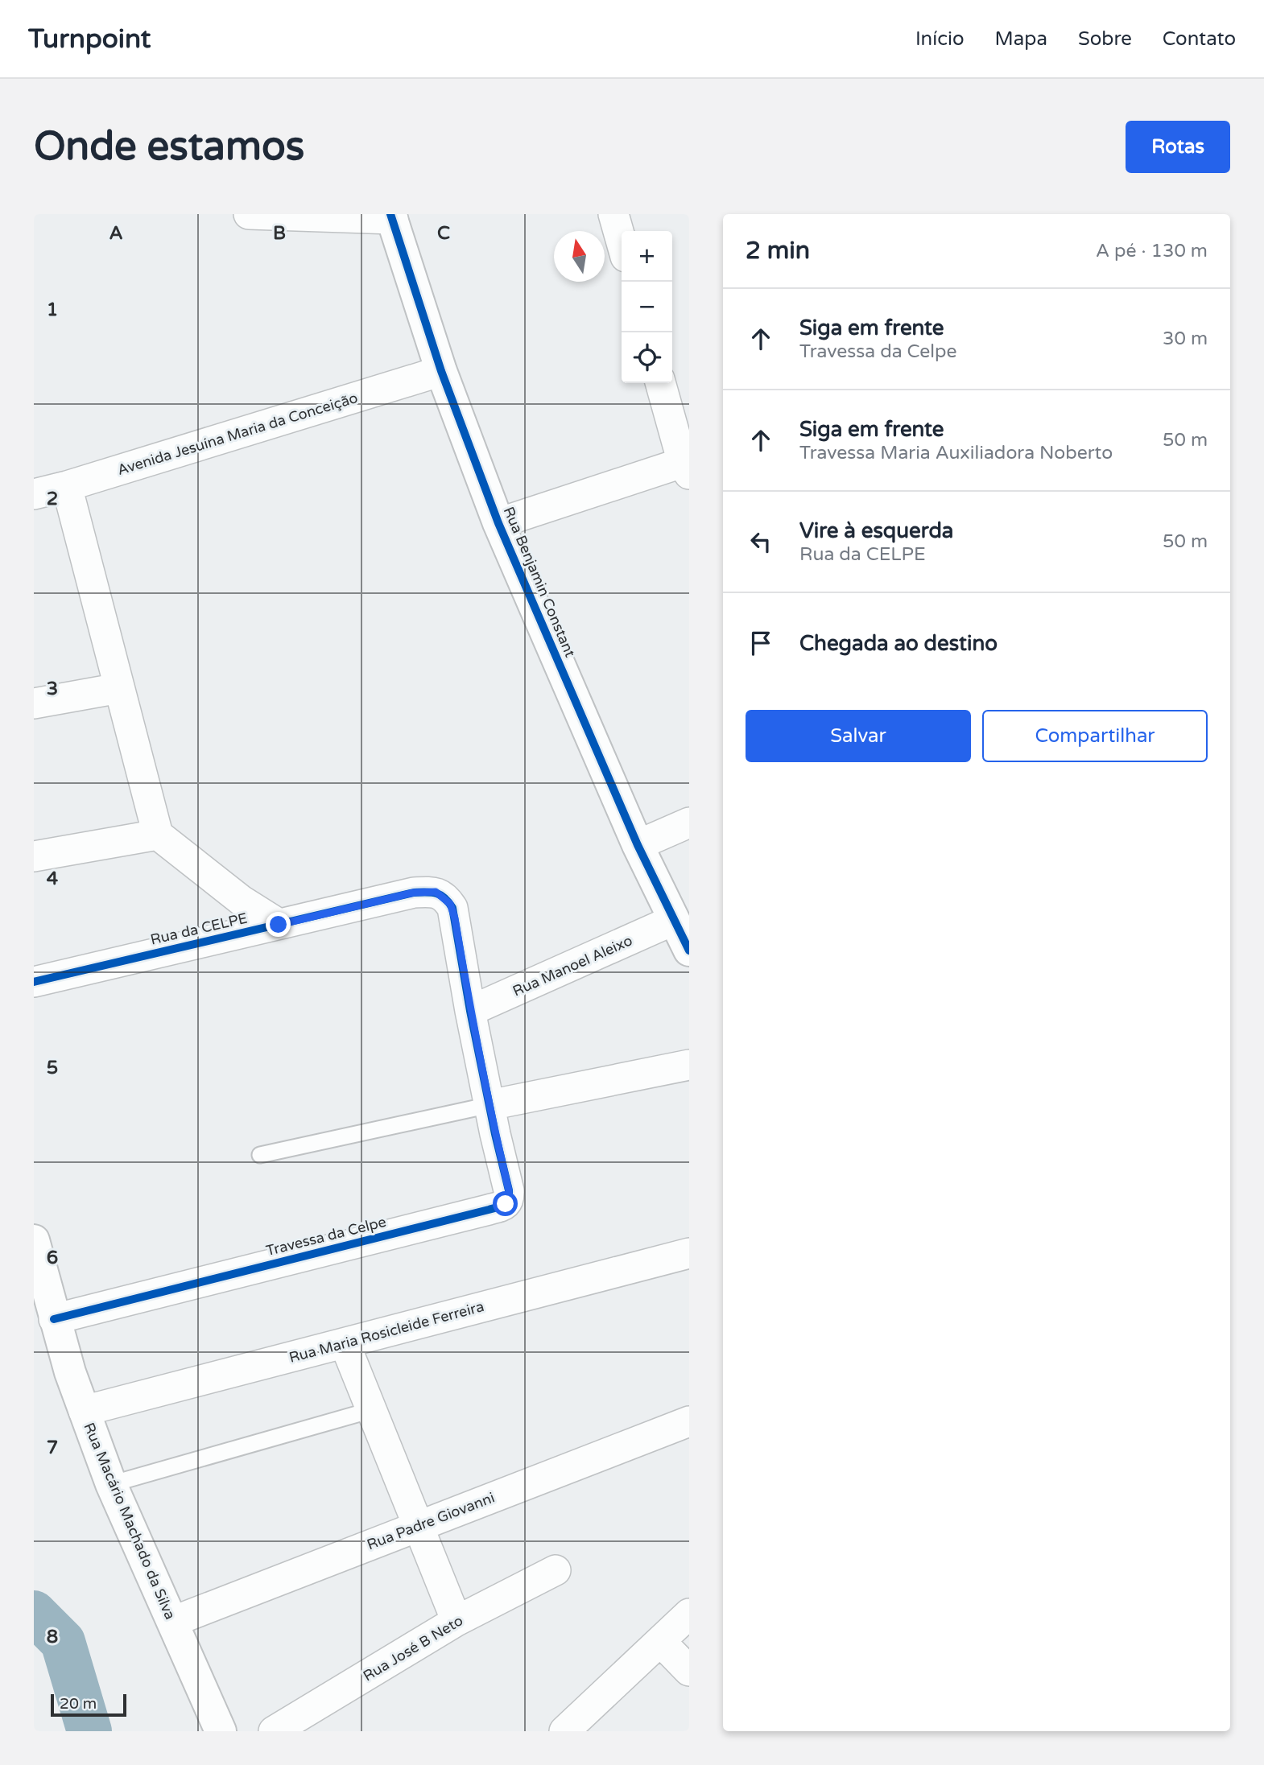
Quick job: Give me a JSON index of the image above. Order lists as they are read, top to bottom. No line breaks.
{"streets":{"street":["Avenida Jesuína Maria da Conceição","Rua Benjamin Constant","Rua da CELPE","Rua Manoel Aleixo","Travessa da Celpe","Rua Maria Rosicleide Ferreira","Rua Macário Machado da Silva","Rua Padre Giovanni","Rua José B Neto"]},"crossings":[["Avenida Jesuína Maria da Conceição","Rua Benjamin Constant"],["Rua Benjamin Constant","Rua Manoel Aleixo"],["Rua da CELPE","Rua Manoel Aleixo"],["Travessa da Celpe","Rua Macário Machado da Silva"],["Rua Maria Rosicleide Ferreira","Rua Macário Machado da Silva"],["Rua Macário Machado da Silva","Rua Padre Giovanni"]],"scale_bar":"20 m","north":"top","page":{"header":"Turnpoint","nav":["Início","Mapa","Sobre","Contato"],"buttons":["Rotas",["Salvar","Compartilhar"]],"title":"Onde estamos","heading":["2 min","A pé · 130 m"],"map_buttons":["+","−"],"list":[["Siga em frente","Travessa da Celpe","30 m"],["Siga em frente","Travessa Maria Auxiliadora Noberto","50 m"],["Vire à esquerda","Rua da CELPE","50 m"],"Chegada ao destino"],"scale":"20 m"},"grid":{"columns":["A","B","C"],"rows":["1","2","3","4","5","6","7","8"]}}
